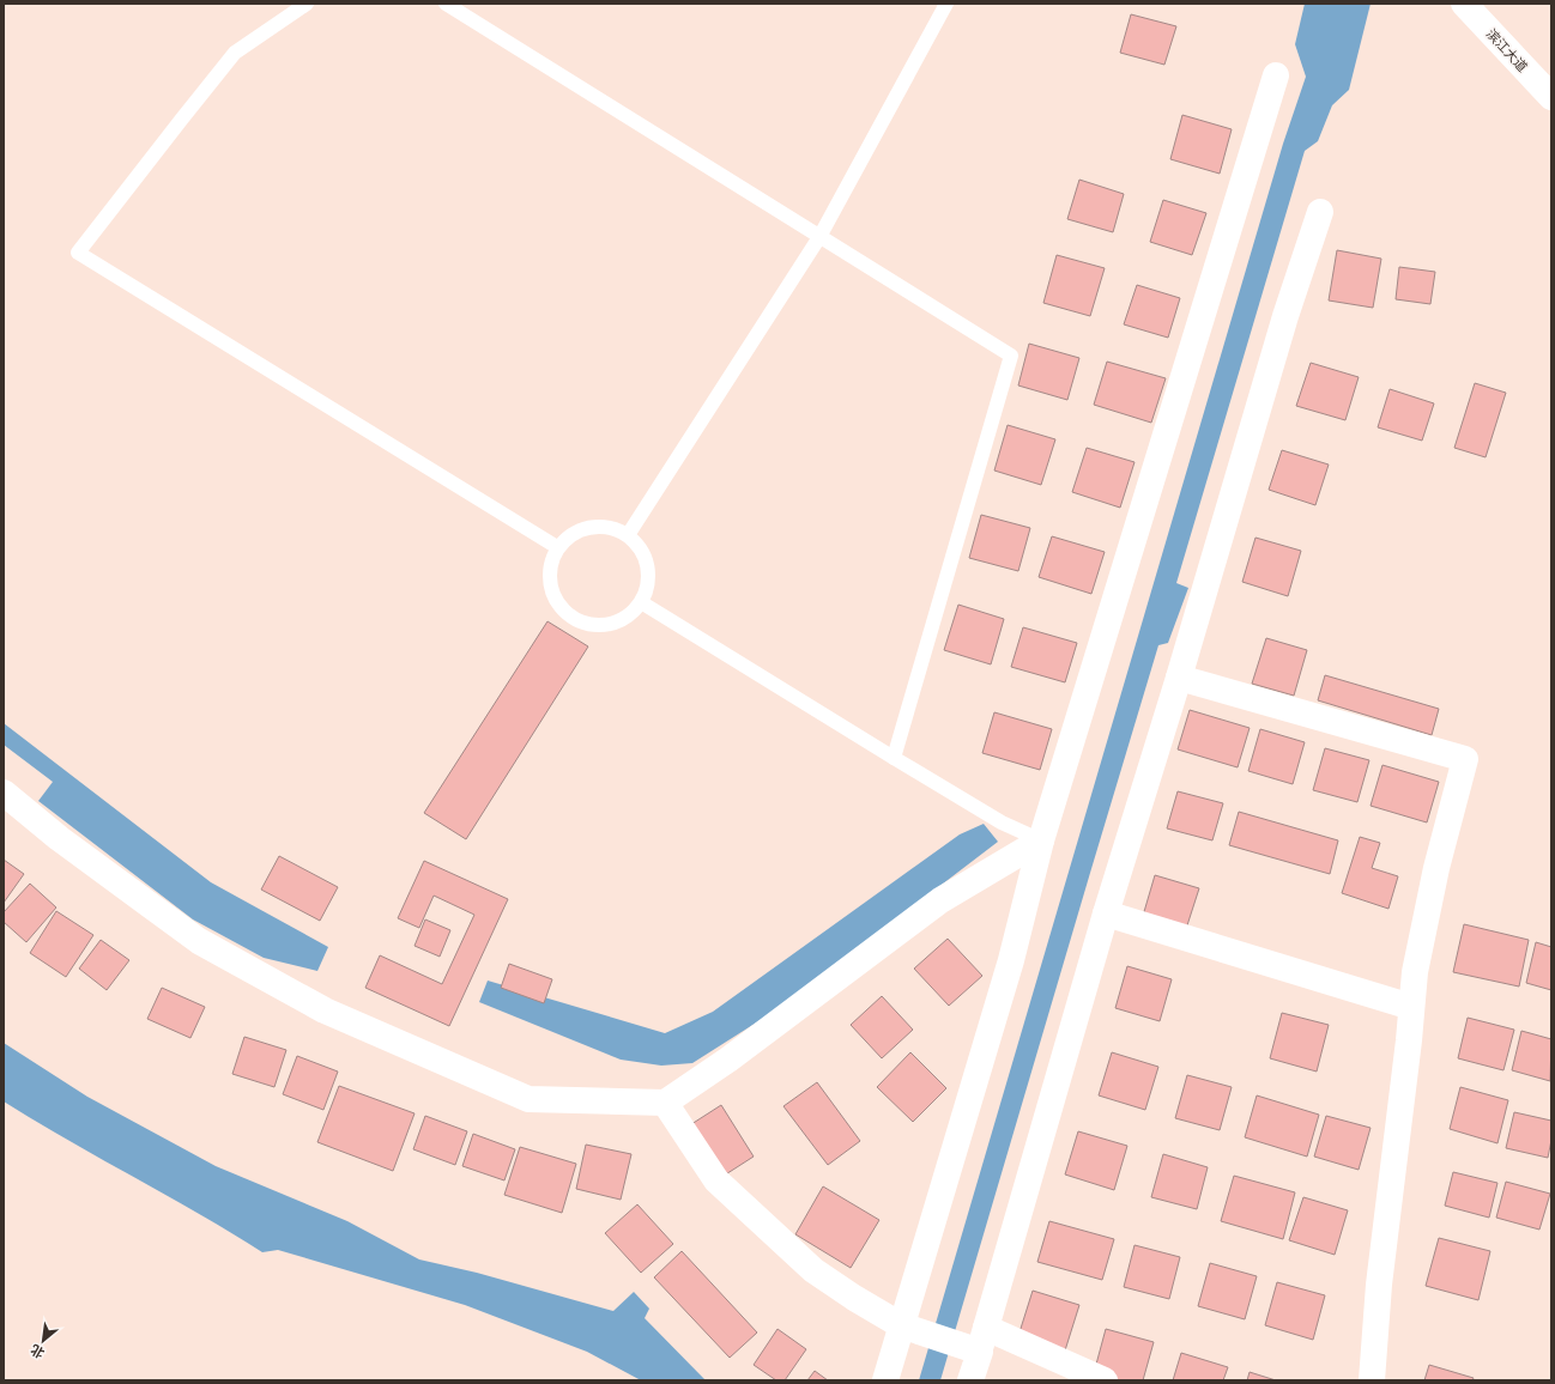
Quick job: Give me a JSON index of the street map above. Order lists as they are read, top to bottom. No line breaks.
{"streets":{"main road":["滨江大道"]},"north":"bottom left"}
